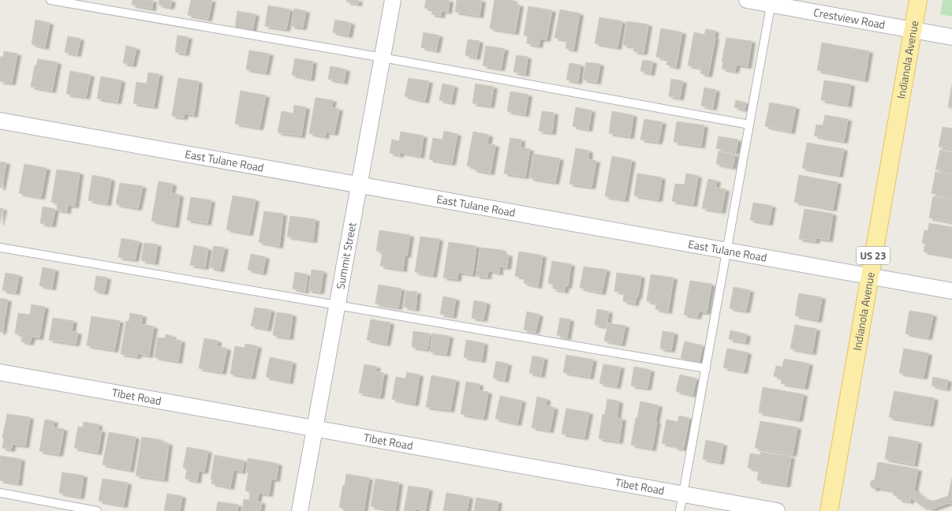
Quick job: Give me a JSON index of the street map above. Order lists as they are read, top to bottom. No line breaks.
{"streets":{"main road":["Indianola Avenue","US 23"],"street":["Crestview Road","East Tulane Road","Summit Street","Tibet Road"]},"crossings":[["Crestview Road","Indianola Avenue"],["Indianola Avenue","East Tulane Road"],["East Tulane Road","Summit Street"],["Summit Street","Tibet Road"]]}
